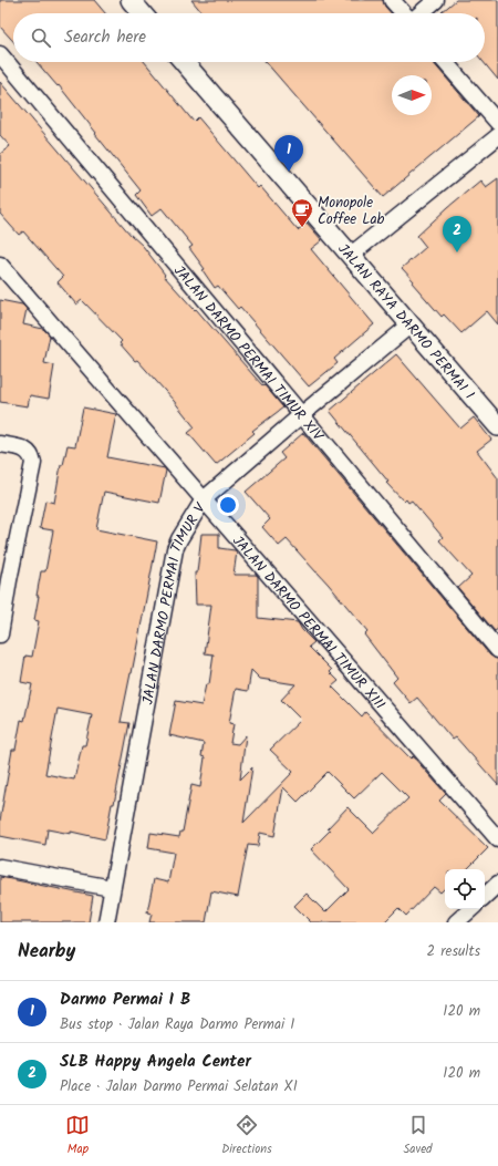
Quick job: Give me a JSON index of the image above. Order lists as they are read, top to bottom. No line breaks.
{"streets":{"street":["JALAN RAYA DARMO PERMAI I","JALAN DARMO PERMAI TIMUR XIV","JALAN DARMO PERMAI TIMUR V","JALAN DARMO PERMAI TIMUR XIII"]},"crossings":[["JALAN RAYA DARMO PERMAI I","JALAN DARMO PERMAI TIMUR V"],["JALAN DARMO PERMAI TIMUR XIV","JALAN DARMO PERMAI TIMUR V"],["JALAN DARMO PERMAI TIMUR V","JALAN DARMO PERMAI TIMUR XIII"]],"places":{"cafe":["Monopole Coffee Lab"]},"north":"right","page":{"search":"Search here","pins":["1","2"],"heading":["Nearby","2 results"],"list":[{"mark":"1","name":"Darmo Permai I B","note":"Bus stop · Jalan Raya Darmo Permai I","value":"120 m"},{"mark":"2","name":"SLB Happy Angela Center","note":"Place · Jalan Darmo Permai Selatan XI","value":"120 m"}],"nav":["Map","Directions","Saved"]}}
